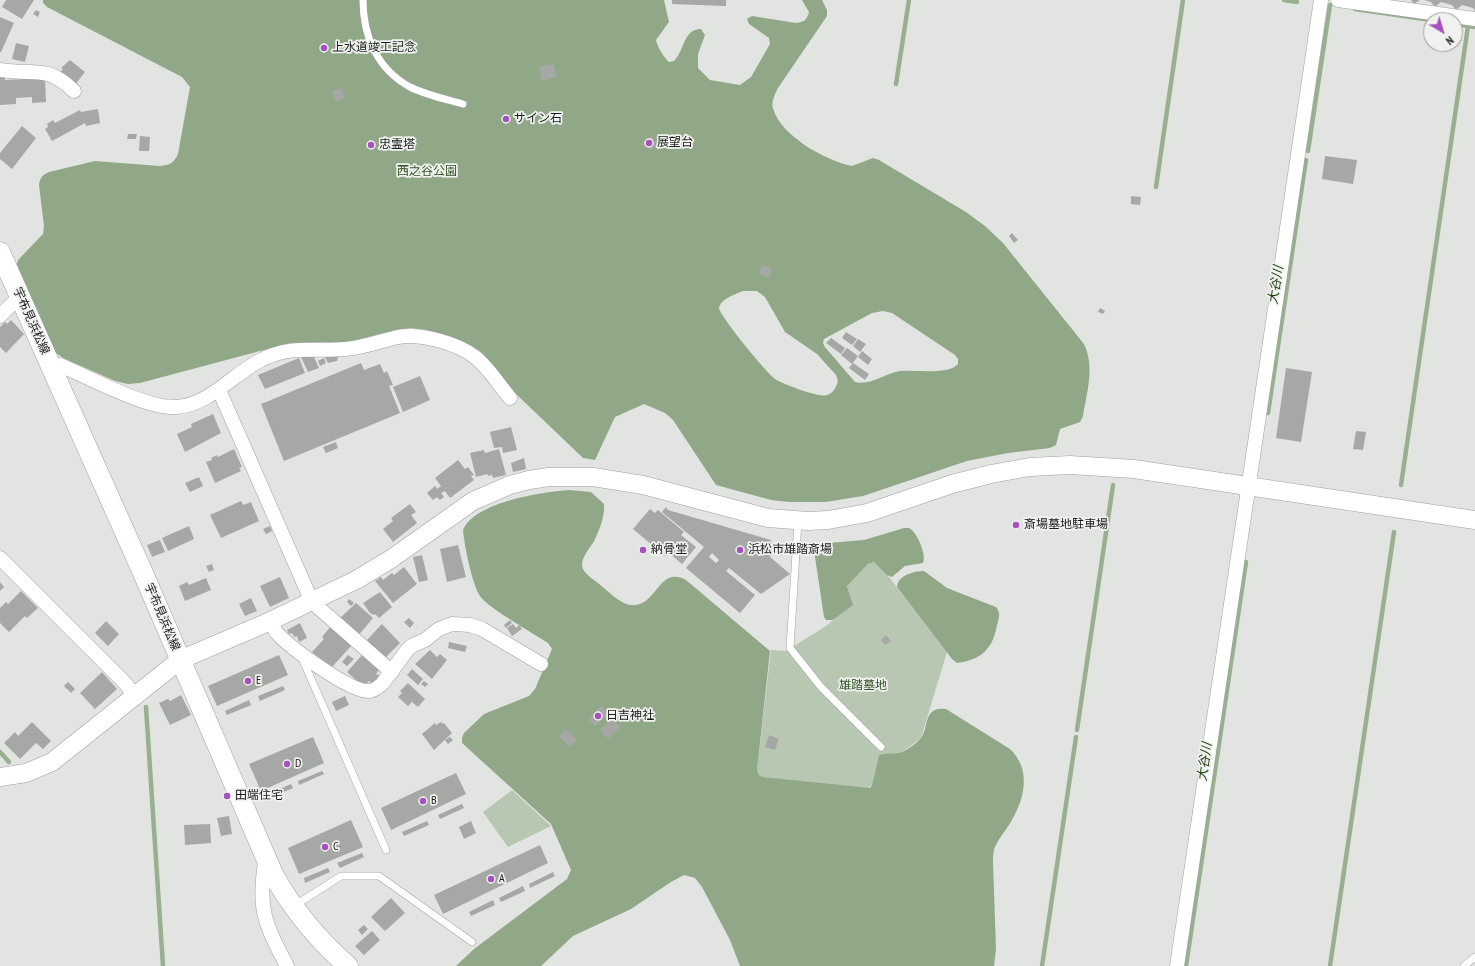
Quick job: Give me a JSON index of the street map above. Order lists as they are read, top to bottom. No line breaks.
{"streets":{"main road":["宇布見浜松線"]},"water":["大谷川"],"parks":["西之谷公園","雄踏墓地"],"places":["上水道竣工記念","サイン石","展望台","忠霊塔","斎場墓地駐車場","納骨堂","浜松市雄踏斎場","E","日吉神社","D","田端住宅","B","C","A"],"north":"bottom right"}
